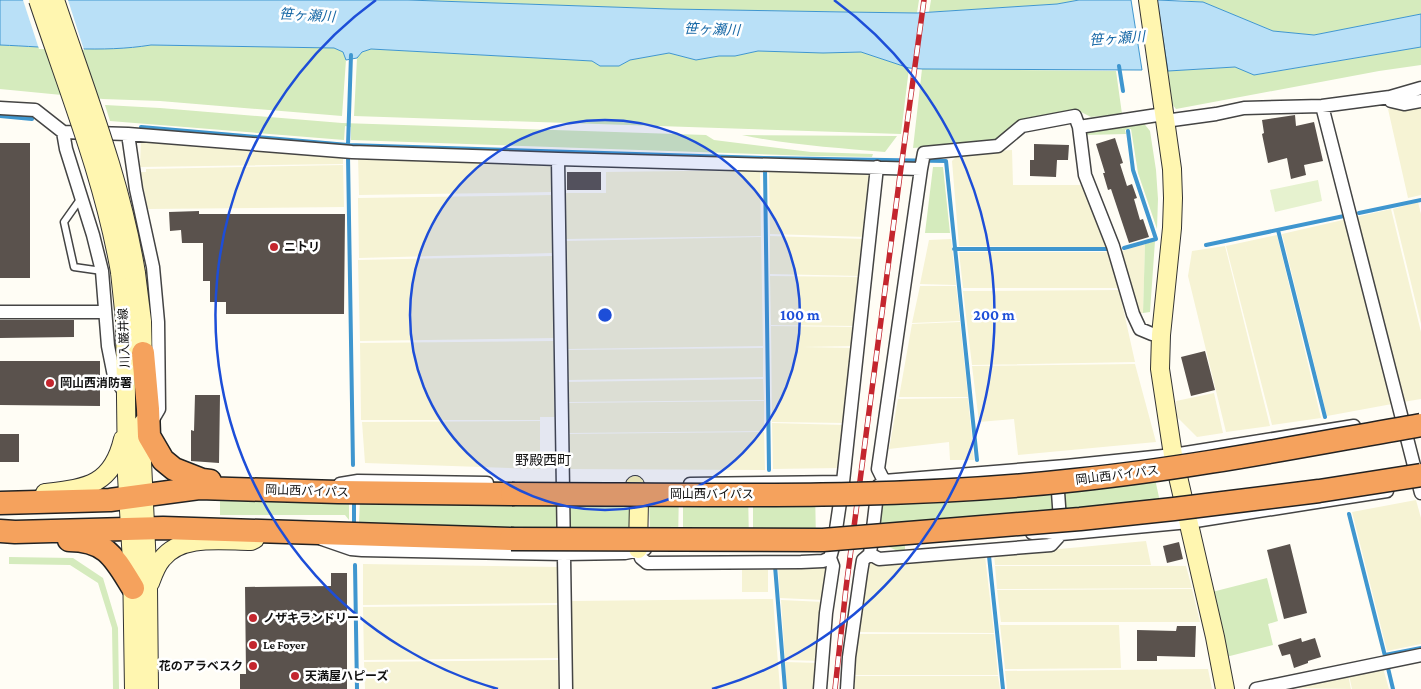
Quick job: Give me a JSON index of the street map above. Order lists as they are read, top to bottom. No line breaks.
{"streets":{"highway":["岡山西バイパス"],"main road":["川入巌井線"]},"crossings":[["川入巌井線","岡山西バイパス"]],"districts":["野殿西町"],"water":["笹ヶ瀬川"],"places":["ニトリ","岡山西消防署","ノザキランドリー","Le Foyer","花のアラベスク","天満屋ハピーズ"],"rings":["100 m","200 m"]}
